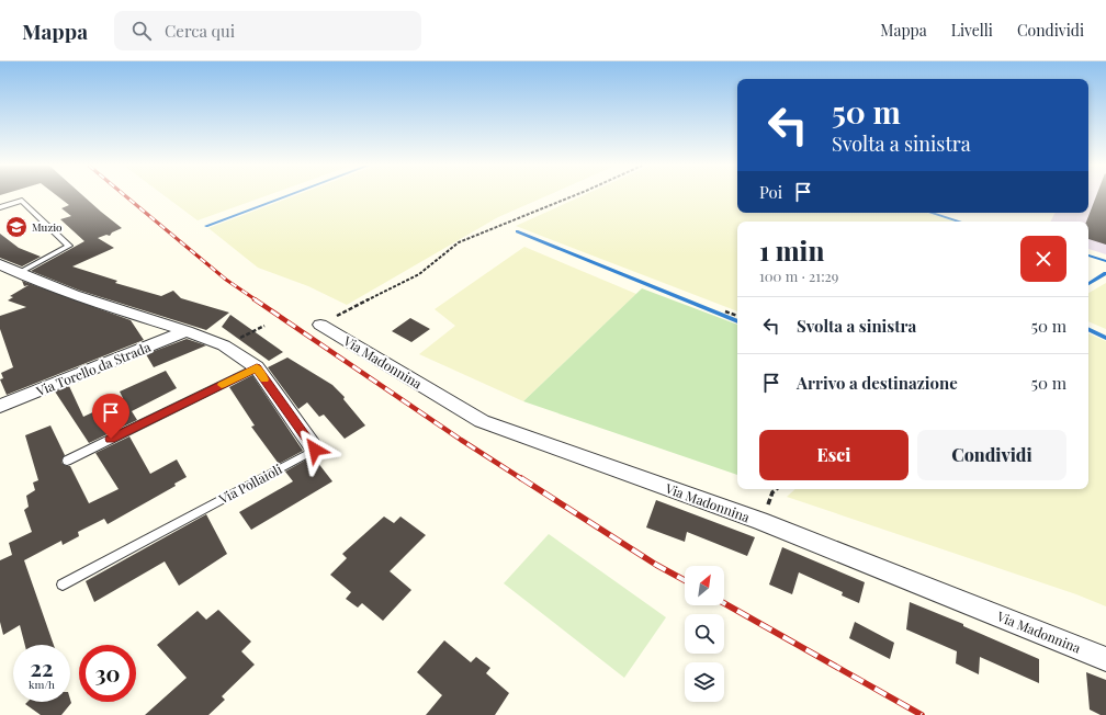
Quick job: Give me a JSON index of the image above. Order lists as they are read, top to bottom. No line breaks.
{"streets":{"street":["Via Madonnina","Via Torello da Strada","Via Pollaioli"]},"crossings":[["Via Torello da Strada","Via Pollaioli"]],"places":{"school or university":["Muzio"]},"north":"top right","page":{"header":"Mappa","search":"Cerca qui","nav":["Mappa","Livelli","Condividi"],"turn":["50 m","Svolta a sinistra"],"then":"Poi","heading":["1 min","100 m · 21:29"],"list":[{"name":"Svolta a sinistra","value":"50 m"},{"name":"Arrivo a destinazione","value":"50 m"}],"buttons":["Esci","Condividi"],"speed":"22 km/h","limit":"30"}}
